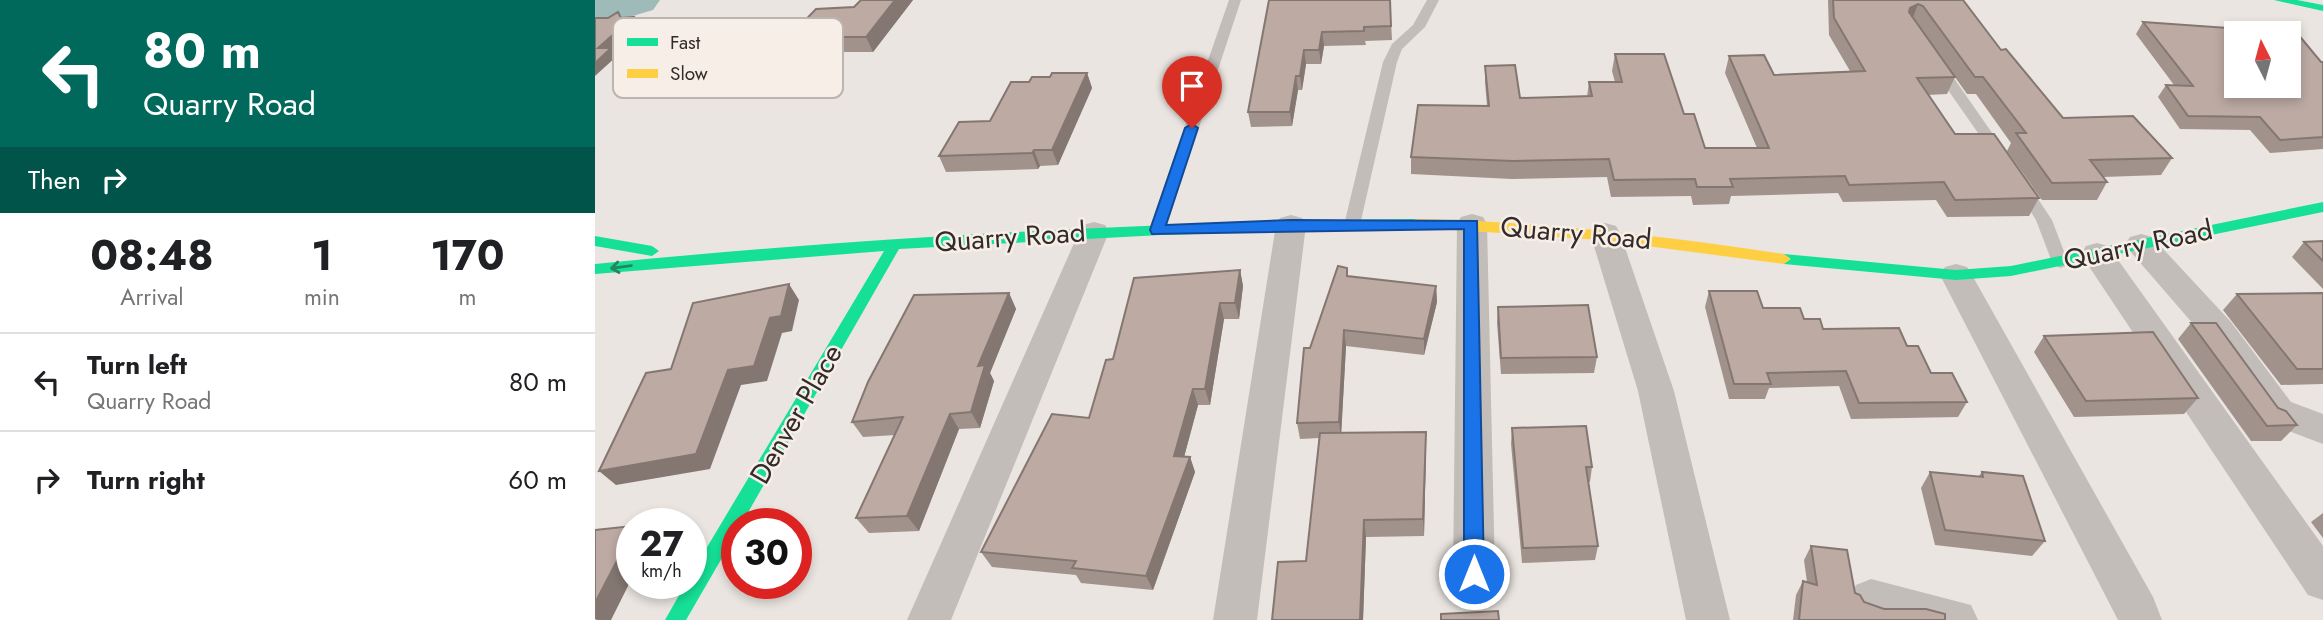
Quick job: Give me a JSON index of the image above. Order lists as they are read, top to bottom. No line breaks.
{"streets":{"main road":["Quarry Road","Denver Place"]},"crossings":[["Quarry Road","Denver Place"]],"legend":["Fast","Slow"],"north":"top","page":{"turn":["80 m","Quarry Road"],"then":"Then","eta":["08:48","Arrival","1","min","170","m"],"list":[{"name":"Turn left","note":"Quarry Road","value":"80 m"},{"name":"Turn right","value":"60 m"}],"speed":"27 km/h","limit":"30"}}
